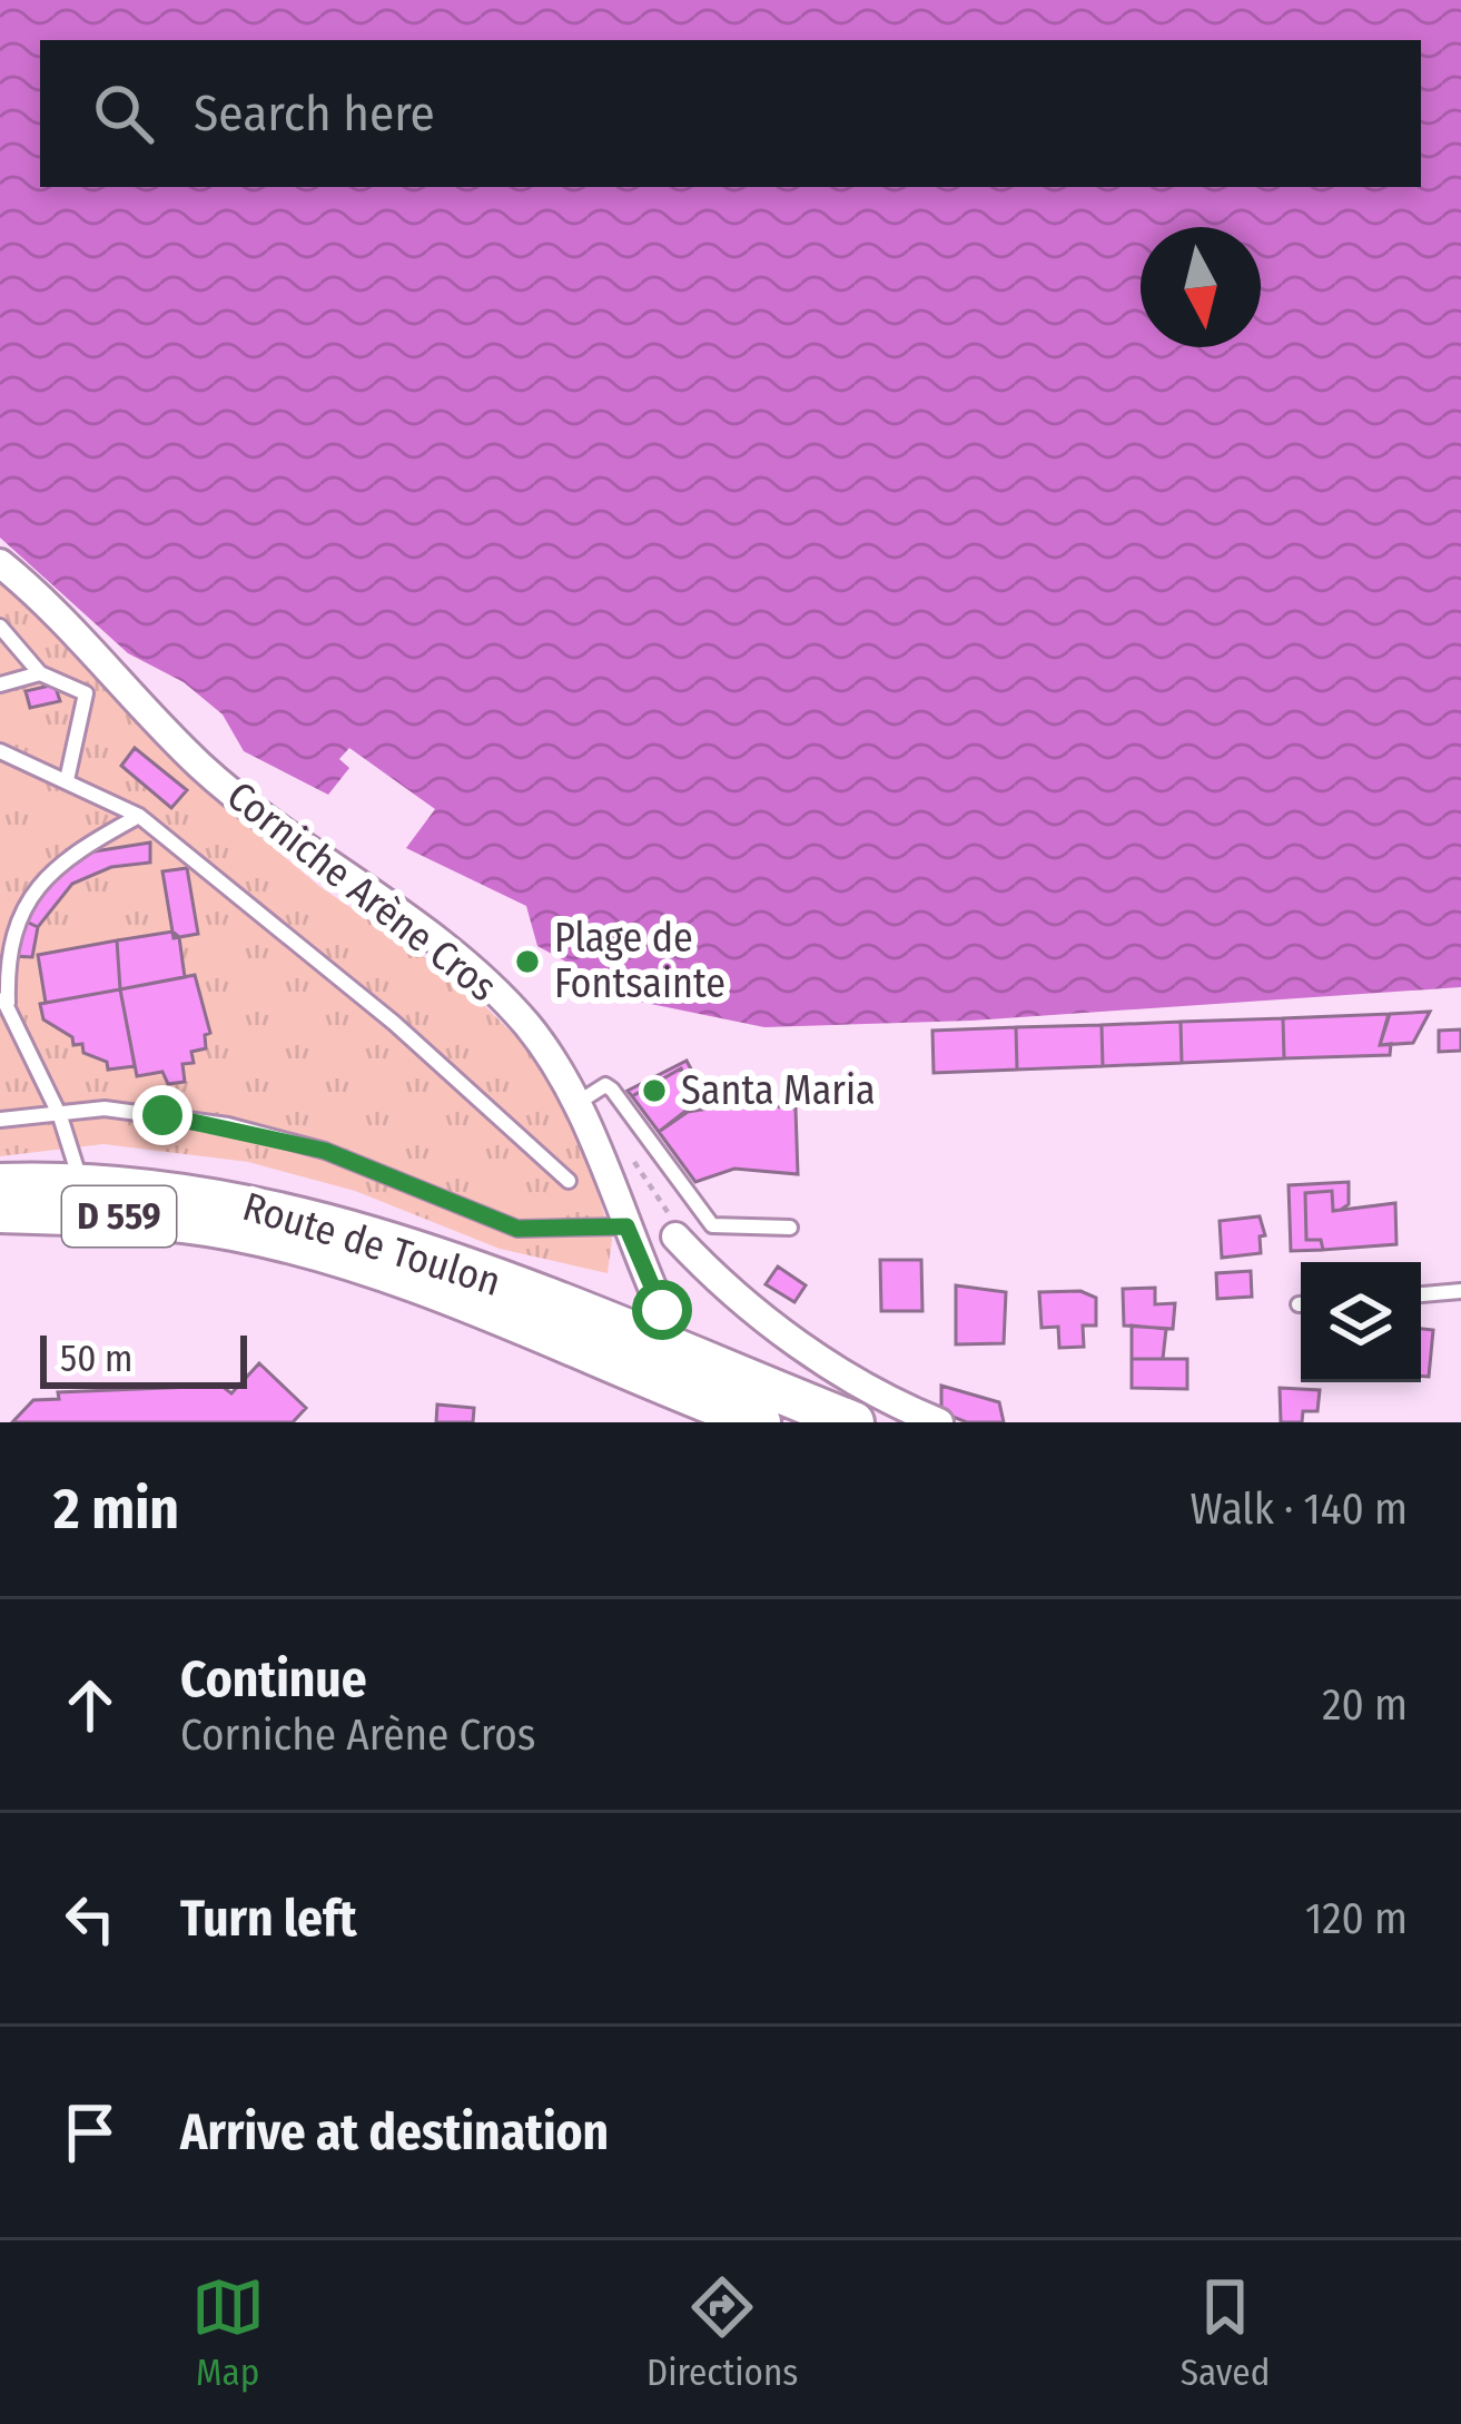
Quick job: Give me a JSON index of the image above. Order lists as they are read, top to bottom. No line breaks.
{"streets":{"main road":["D 559","Route de Toulon"],"street":["Corniche Arène Cros"]},"crossings":[["Corniche Arène Cros","Route de Toulon"]],"places":["Plage de Fontsainte","Santa Maria"],"scale_bar":"50 m","north":"bottom","page":{"search":"Search here","scale":"50 m","heading":["2 min","Walk · 140 m"],"list":[["Continue","Corniche Arène Cros","20 m"],["Turn left","120 m"],"Arrive at destination"],"nav":["Map","Directions","Saved"]}}
